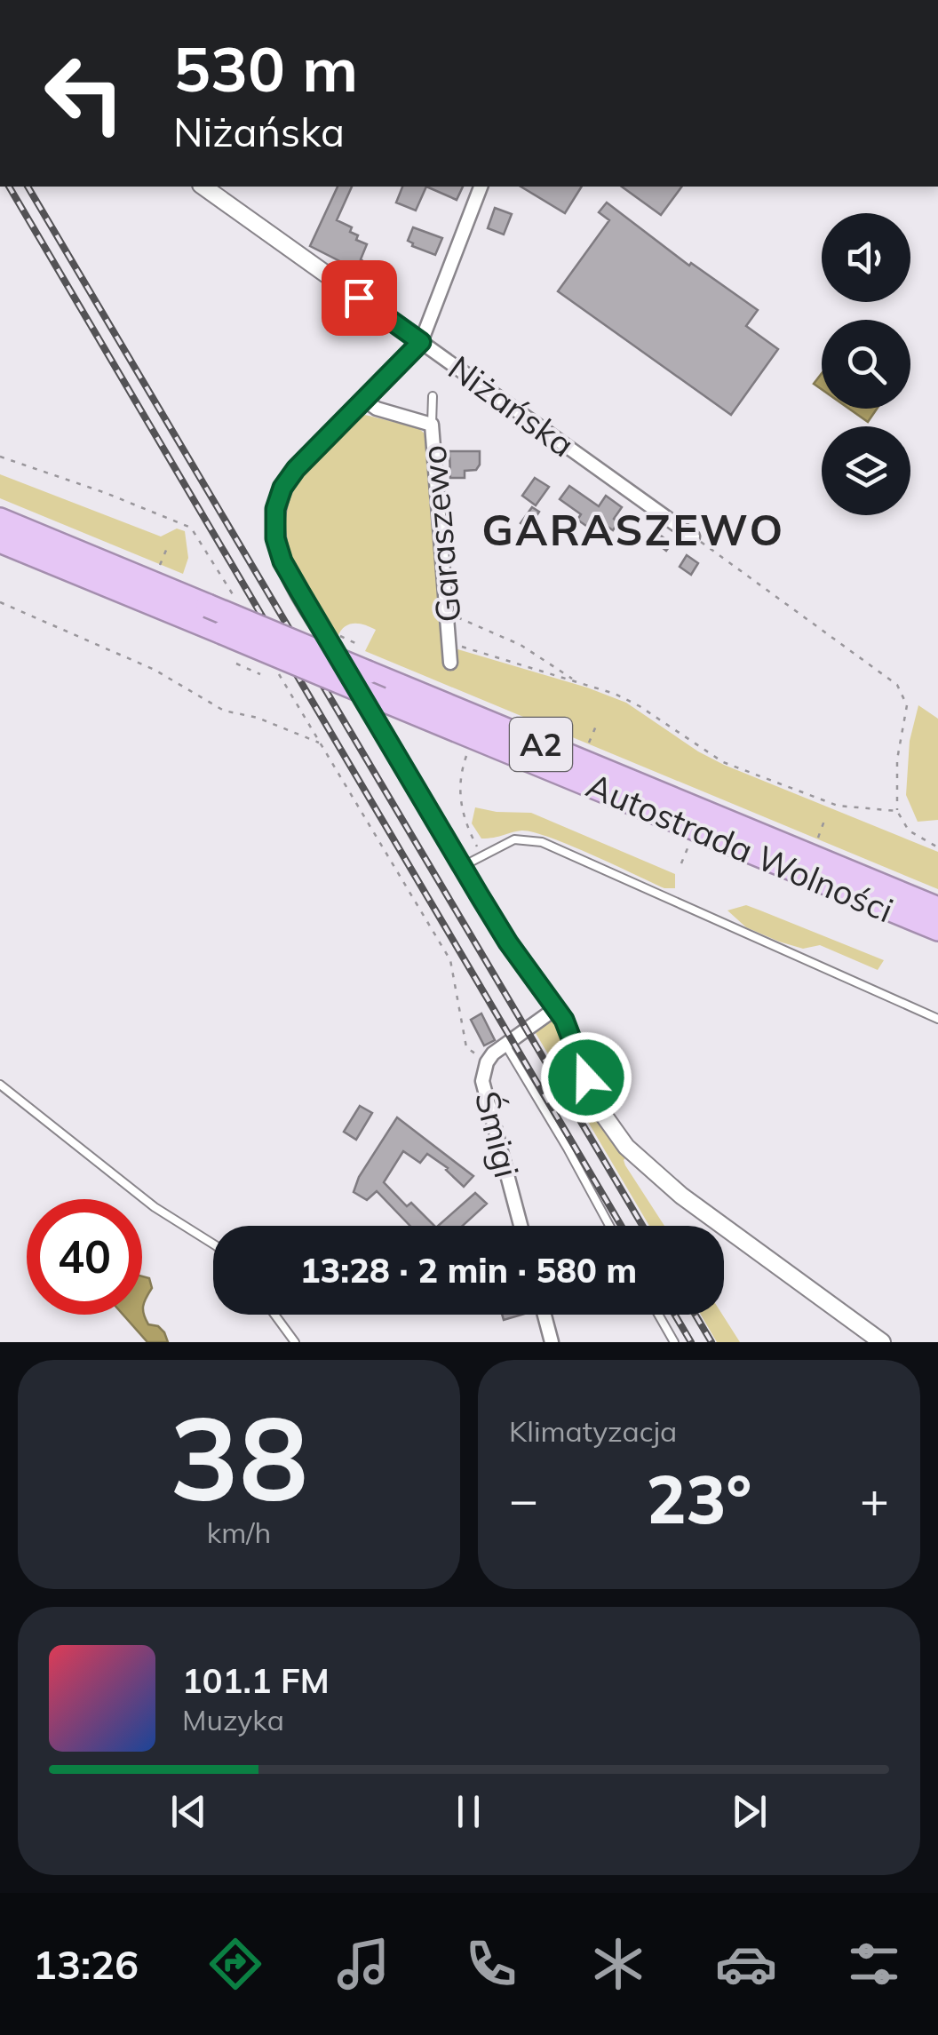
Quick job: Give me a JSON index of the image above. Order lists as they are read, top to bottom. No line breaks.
{"streets":{"highway":["A2","Autostrada Wolności"],"street":["Niżańska","Garaszewo","Śmigi"]},"districts":["GARASZEWO"],"page":{"turn":["530 m","Niżańska"],"limit":"40","trip":"13:28 · 2 min · 580 m","tile":[["38","km/h"],"Klimatyzacja"],"heat":["−","23°","+"],"song":["101.1 FM","Muzyka"],"tabs":"13:26"}}
